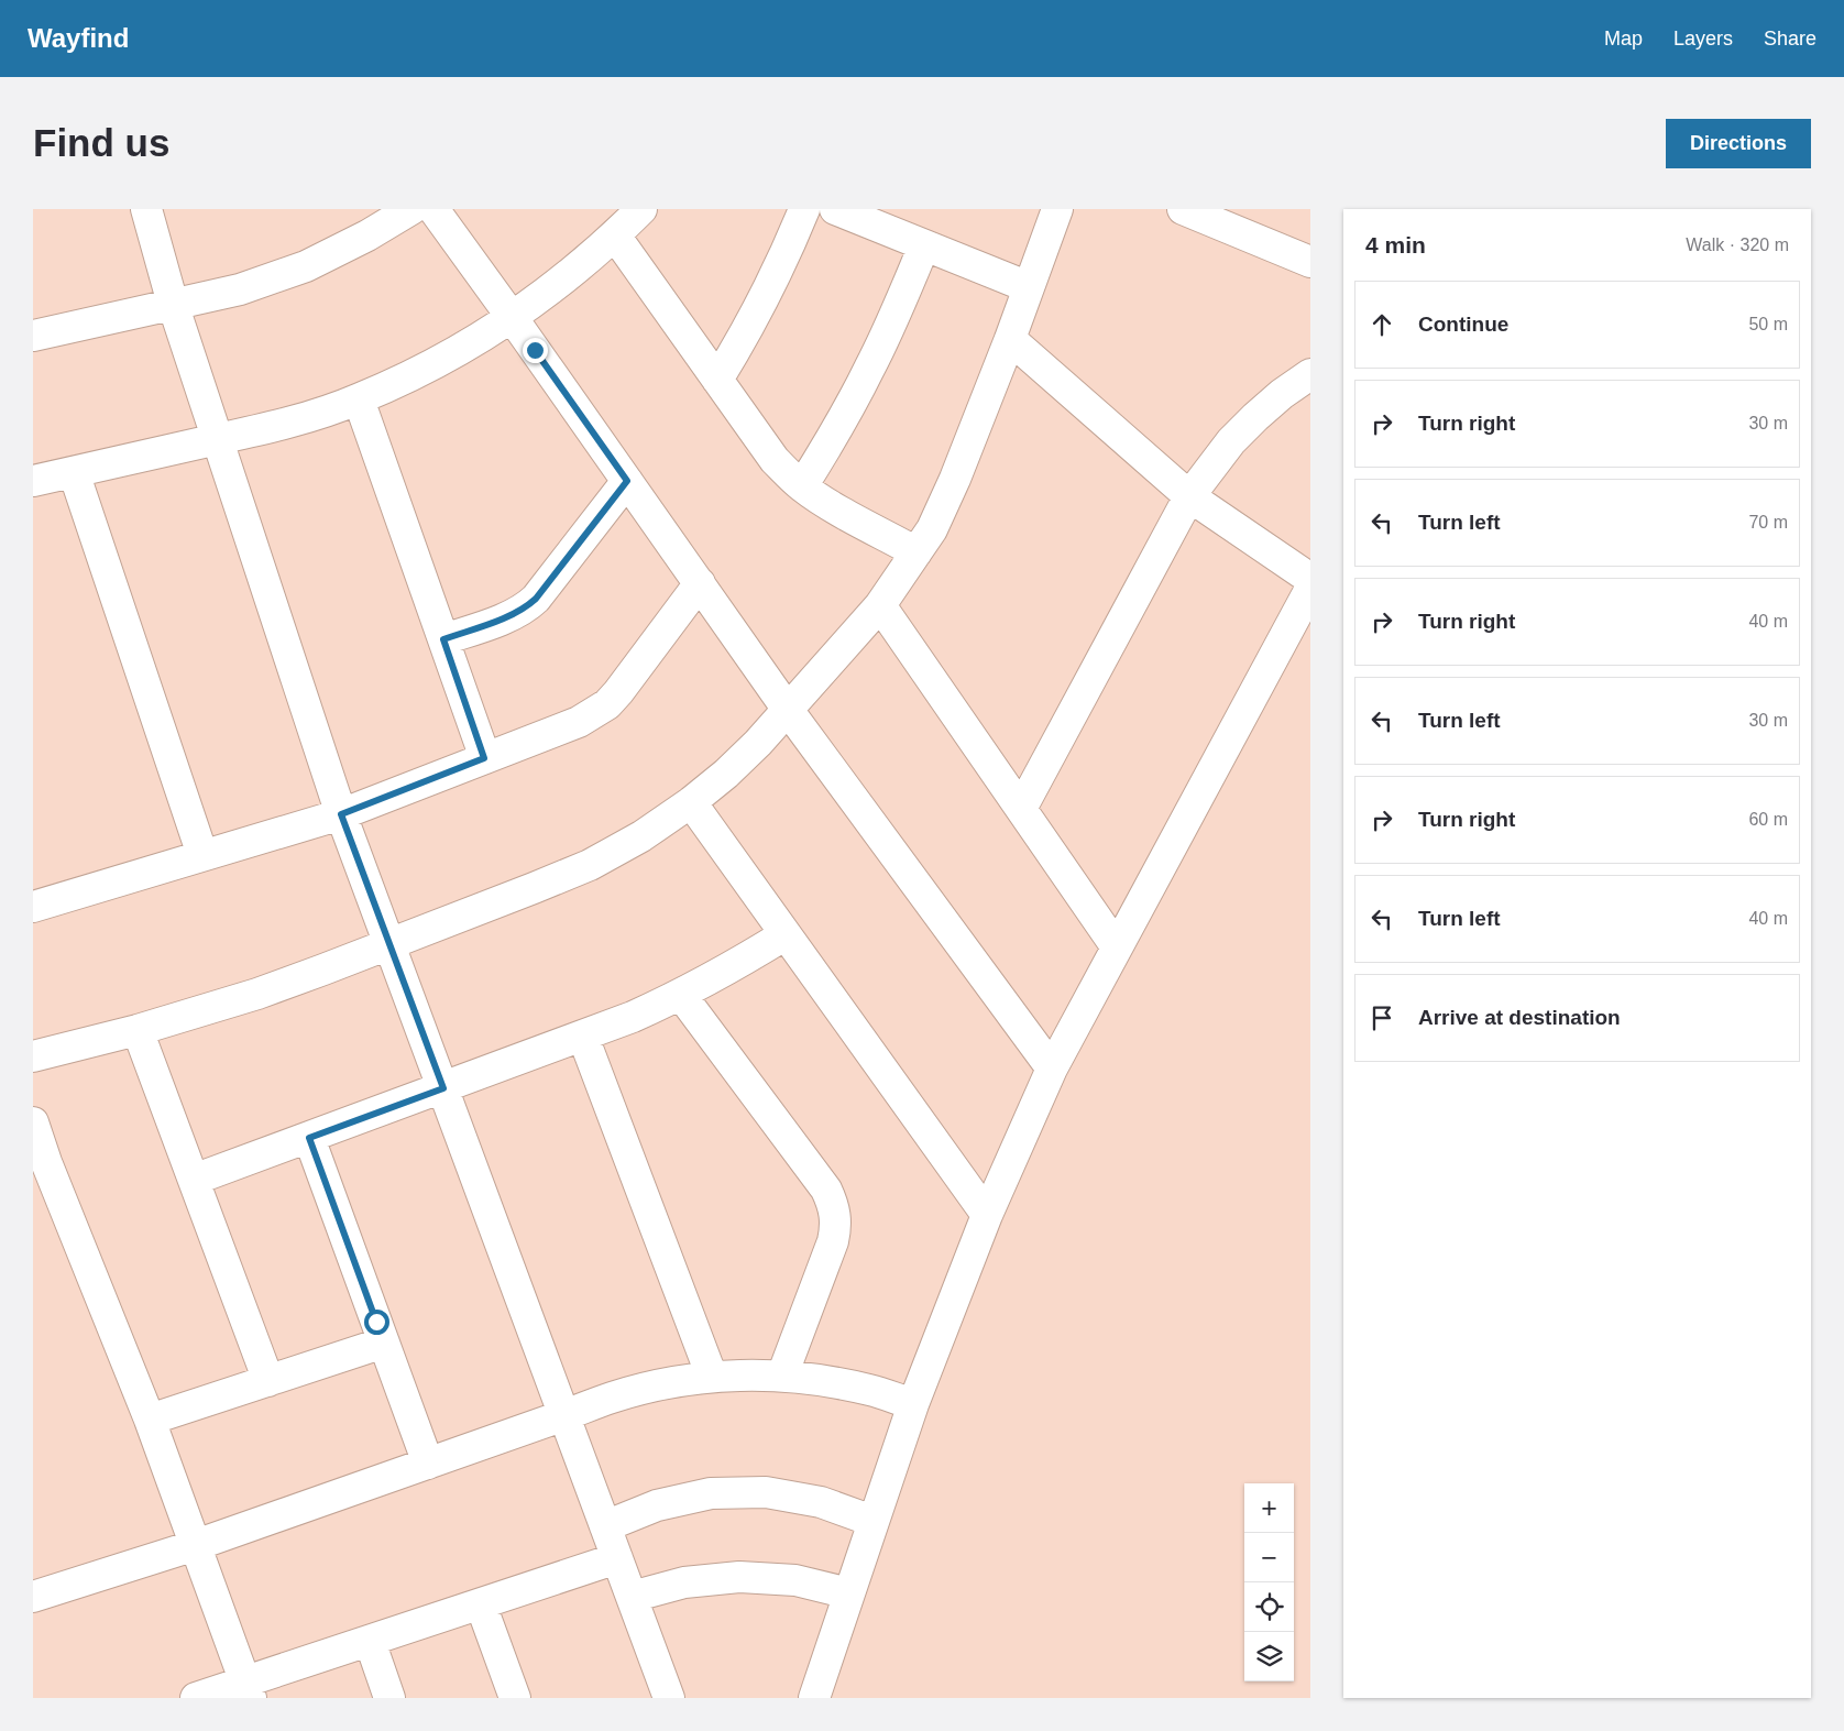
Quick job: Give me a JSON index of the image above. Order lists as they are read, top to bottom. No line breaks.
{"page":{"header":"Wayfind","nav":["Map","Layers","Share"],"buttons":"Directions","title":"Find us","heading":["4 min","Walk · 320 m"],"list":[["Continue","50 m"],["Turn right","30 m"],["Turn left","70 m"],["Turn right","40 m"],["Turn left","30 m"],["Turn right","60 m"],["Turn left","40 m"],"Arrive at destination"],"map_buttons":["+","−"]}}
